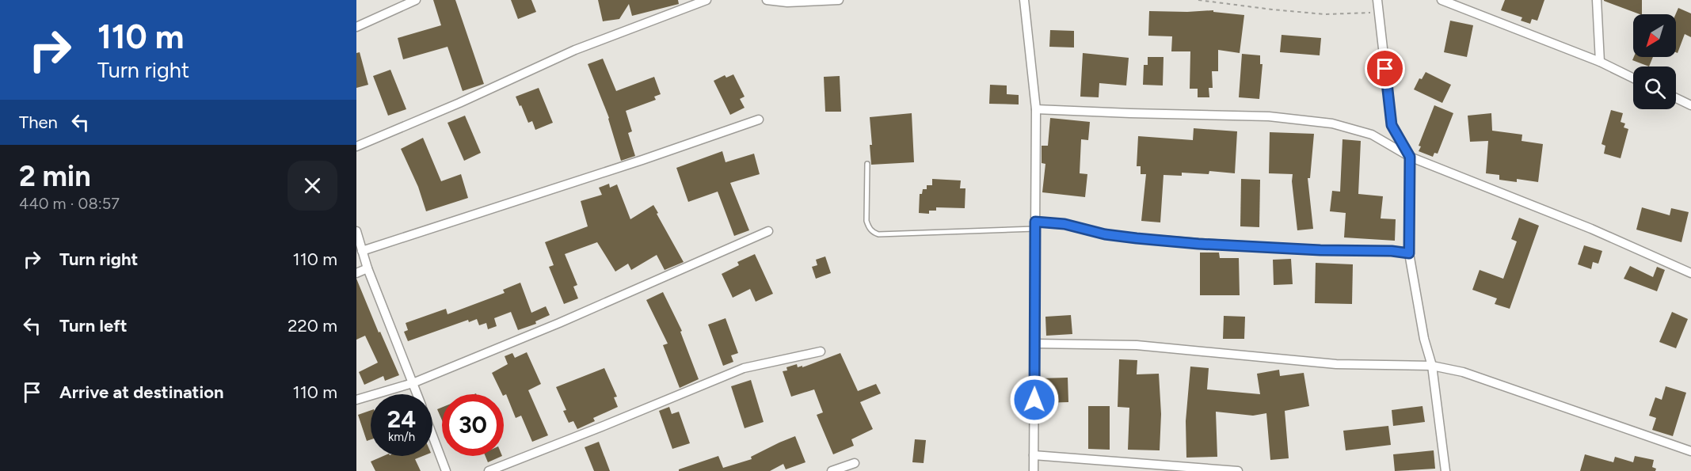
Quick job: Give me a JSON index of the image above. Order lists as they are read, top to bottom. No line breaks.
{"north":"bottom left","page":{"turn":["110 m","Turn right"],"then":"Then","heading":["2 min","440 m · 08:57"],"list":[{"name":"Turn right","value":"110 m"},{"name":"Turn left","value":"220 m"},{"name":"Arrive at destination","value":"110 m"}],"speed":"24 km/h","limit":"30"}}
